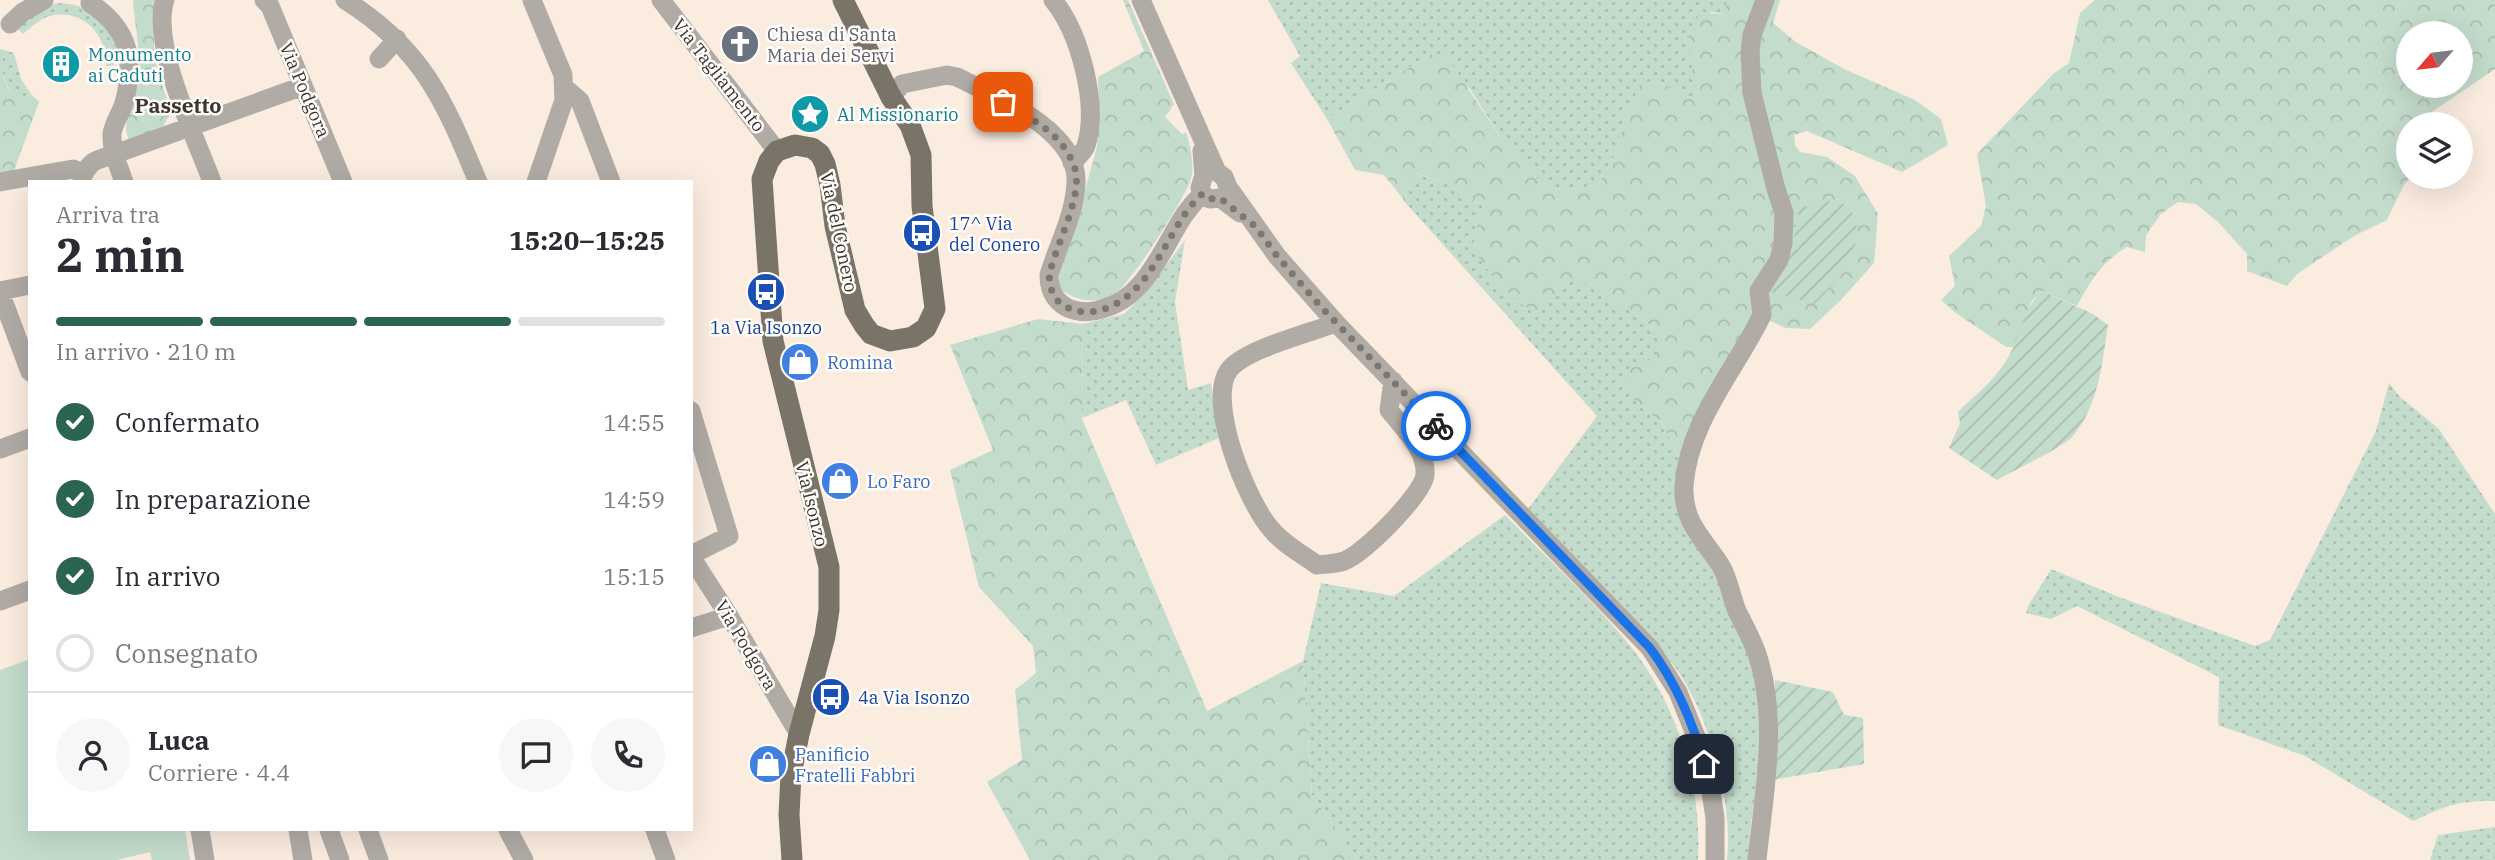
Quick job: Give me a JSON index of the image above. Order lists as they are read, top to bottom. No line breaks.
{"streets":{"main road":["Via del Conero","Via Isonzo"],"street":["Via Tagliamento","Via Podgora"]},"crossings":[["Via Tagliamento","Via del Conero"],["Via Tagliamento","Via Isonzo"],["Via Podgora","Via Isonzo"],["Via del Conero","Via Isonzo"]],"districts":["Passetto"],"places":{"church":["Chiesa di Santa Maria dei Servi"],"building":["Monumento ai Caduti"],"place":["Al Missionario"],"bus stop":["17^ Via del Conero","1a Via Isonzo","4a Via Isonzo"],"shop":["Romina","Lo Faro","Panificio Fratelli Fabbri"]},"north":"bottom left","page":{"heading":["2 min","Arriva tra","15:20–15:25"],"panel":["Luca","Corriere · 4.4"],"bar":"In arrivo · 210 m","list":[["Confermato","14:55"],["In preparazione","14:59"],["In arrivo","15:15"],"Consegnato"]}}
